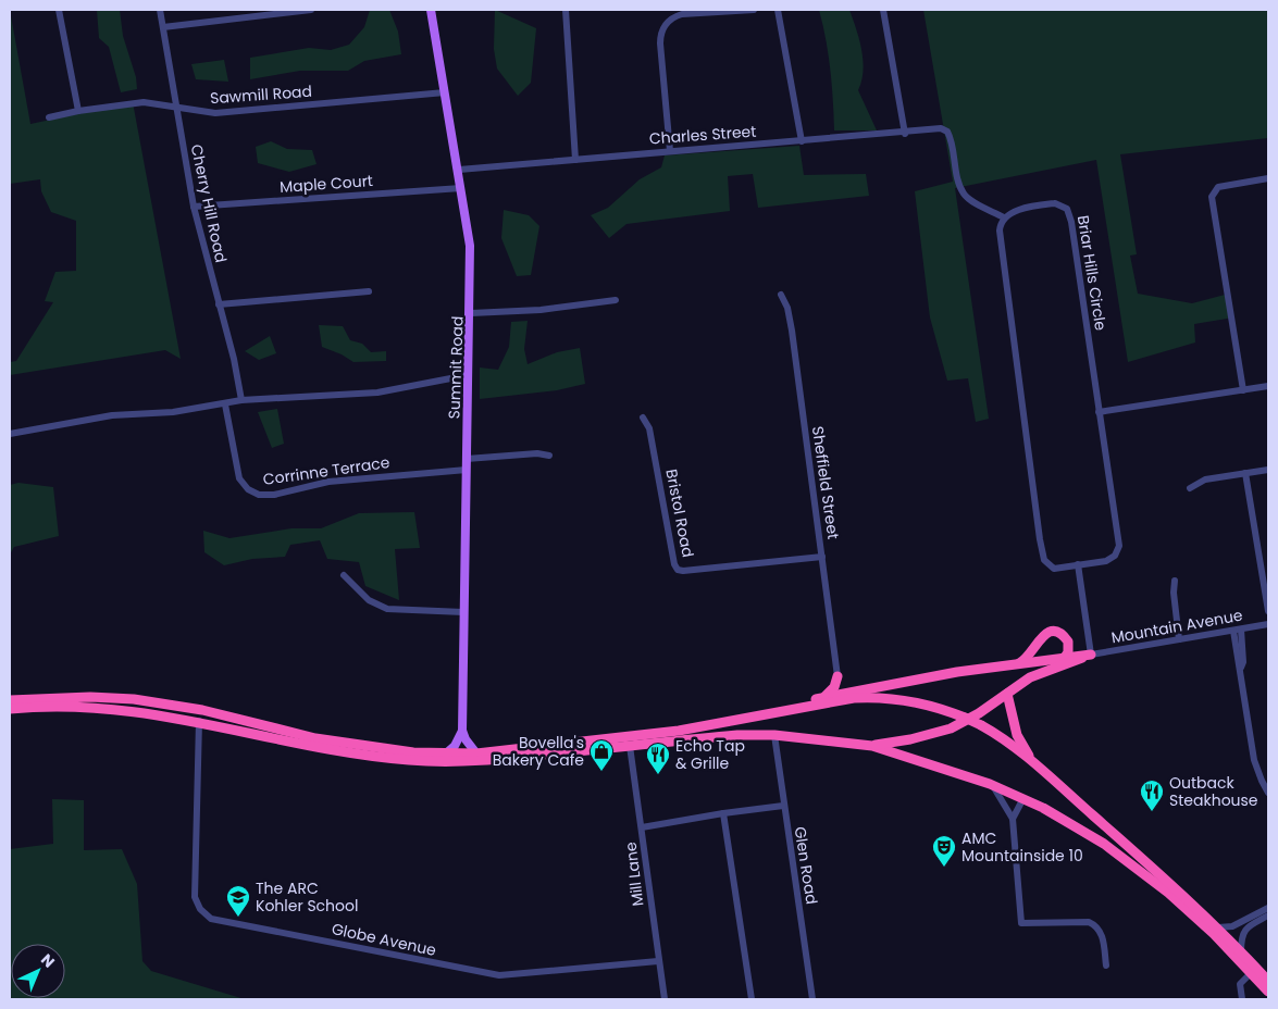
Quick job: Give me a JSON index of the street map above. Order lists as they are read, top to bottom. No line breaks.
{"streets":{"main road":["Summit Road"],"street":["Sawmill Road","Charles Street","Maple Court","Cherry Hill Road","Briar Hills Circle","Corrinne Terrace","Sheffield Street","Bristol Road","Mountain Avenue","Glen Road","Mill Lane","Globe Avenue"]},"crossings":[["Sawmill Road","Cherry Hill Road"],["Sawmill Road","Summit Road"],["Charles Street","Briar Hills Circle"],["Charles Street","Summit Road"],["Maple Court","Cherry Hill Road"],["Maple Court","Summit Road"],["Summit Road","Corrinne Terrace"],["Sheffield Street","Bristol Road"],["Mill Lane","Globe Avenue"]],"places":{"shop":["Bovella's Bakery Cafe"],"restaurant":["Echo Tap & Grille","Outback Steakhouse"],"theatre":["AMC Mountainside 10"],"school or university":["The ARC Kohler School"]},"north":"top right"}
